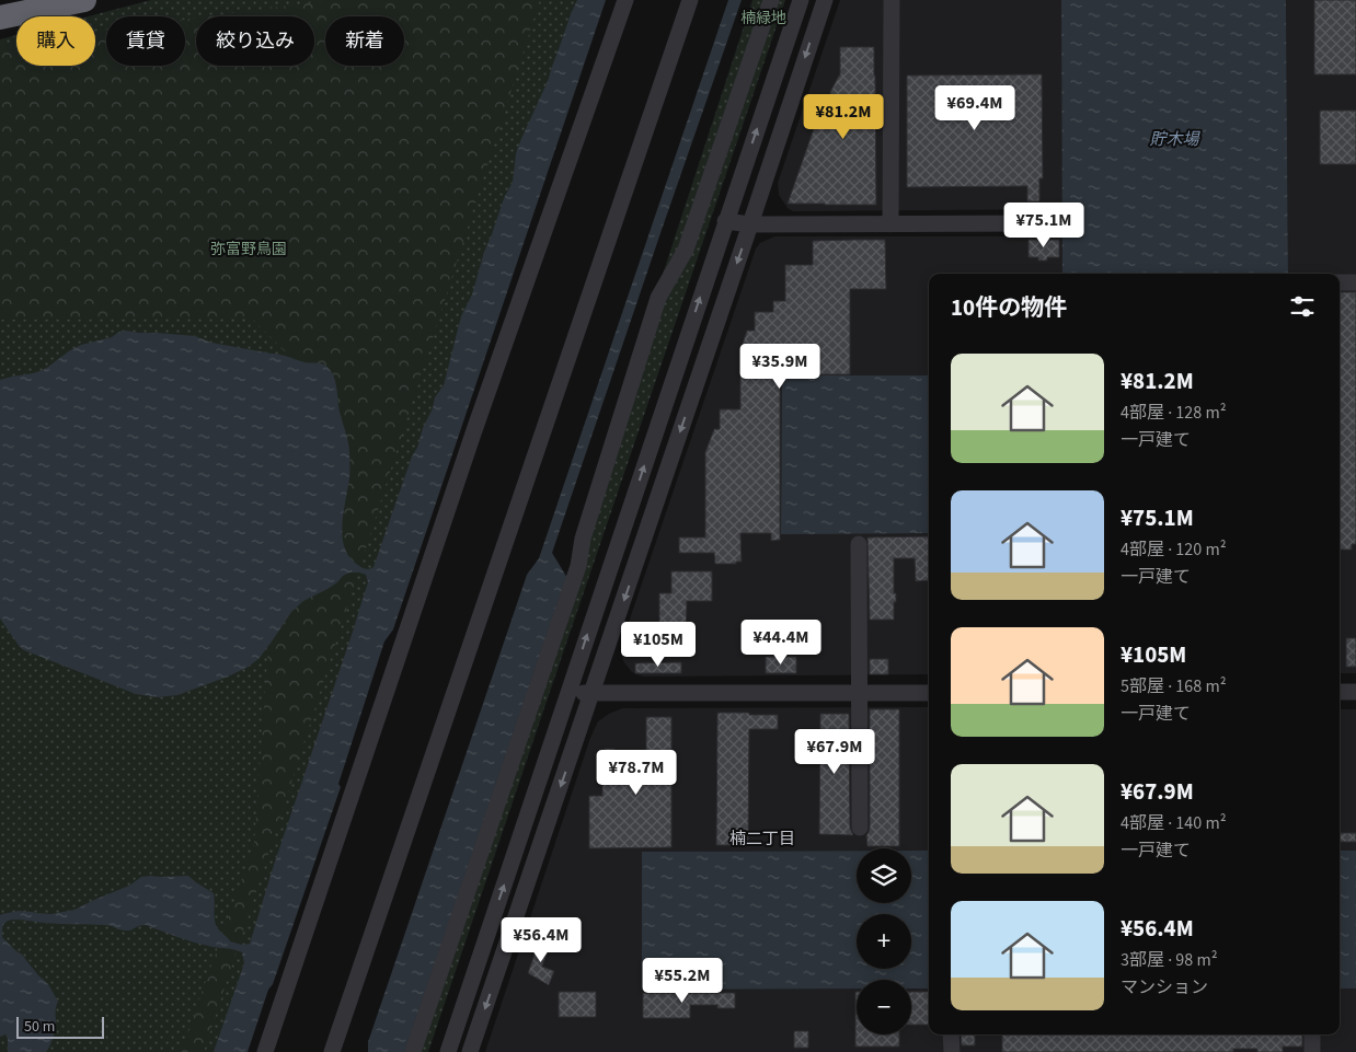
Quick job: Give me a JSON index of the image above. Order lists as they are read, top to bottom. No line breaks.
{"districts":["楠二丁目"],"water":["貯木場"],"parks":["楠緑地","弥富野鳥園"],"scale_bar":"50 m","page":{"chip":["購入","賃貸","絞り込み","新着"],"price":["¥69.4M","¥81.2M","¥75.1M","¥35.9M","¥44.4M","¥105M","¥67.9M","¥78.7M","¥56.4M","¥55.2M"],"heading":"10件の物件","list":[{"name":"¥81.2M","note":"4部屋 · 128 m² · 一戸建て"},{"name":"¥75.1M","note":"4部屋 · 120 m² · 一戸建て"},{"name":"¥105M","note":"5部屋 · 168 m² · 一戸建て"},{"name":"¥67.9M","note":"4部屋 · 140 m² · 一戸建て"},{"name":"¥56.4M","note":"3部屋 · 98 m² · マンション"}],"map_buttons":["+","−"],"scale":"50 m"}}
